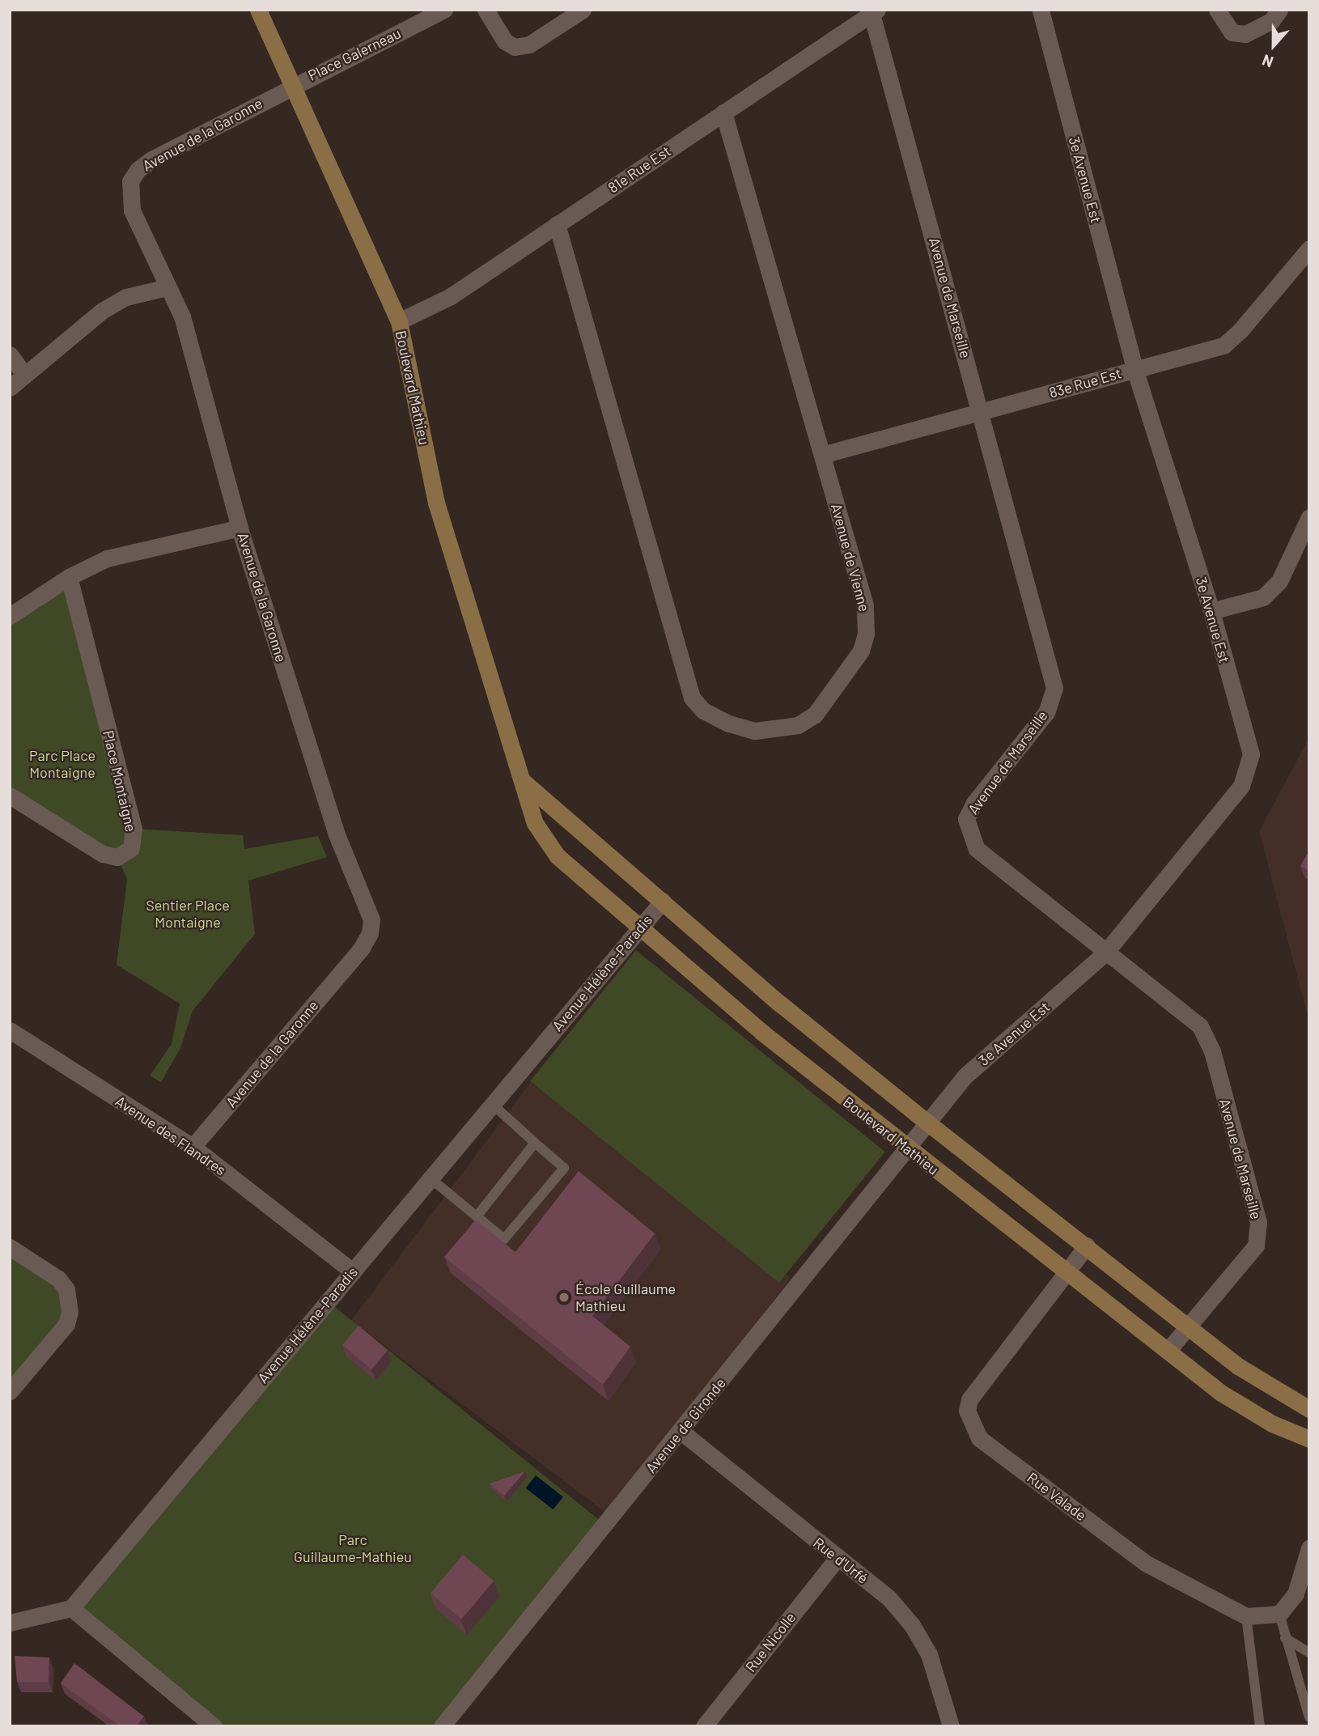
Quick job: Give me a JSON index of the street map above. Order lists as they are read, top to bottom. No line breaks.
{"streets":{"street":["Place Galerneau","Avenue de la Garonne","81e Rue Est","3e Avenue Est","Avenue de Marseille","83e Rue Est","Boulevard Mathieu","Avenue de Vienne","Place Montaigne","Avenue Hélène-Paradis","Avenue des Flandres","Avenue de Gironde","Rue Valade","Rue d'Urfé","Rue Nicolle"]},"crossings":[["Place Galerneau","Avenue de la Garonne"],["Place Galerneau","Boulevard Mathieu"],["Avenue de la Garonne","Boulevard Mathieu"],["Avenue de la Garonne","Avenue des Flandres"],["81e Rue Est","Avenue de Marseille"],["81e Rue Est","Boulevard Mathieu"],["81e Rue Est","Avenue de Vienne"],["3e Avenue Est","Avenue de Marseille"],["3e Avenue Est","83e Rue Est"],["3e Avenue Est","Avenue de Gironde"],["Avenue de Marseille","83e Rue Est"],["Avenue de Marseille","Boulevard Mathieu"],["83e Rue Est","Avenue de Vienne"],["Boulevard Mathieu","Avenue Hélène-Paradis"],["Boulevard Mathieu","Avenue de Gironde"],["Boulevard Mathieu","Rue Valade"],["Avenue Hélène-Paradis","Avenue des Flandres"],["Avenue de Gironde","Rue d'Urfé"],["Rue d'Urfé","Rue Nicolle"]],"parks":["Parc Place Montaigne","Sentier Place Montaigne","Parc Guillaume-Mathieu"],"places":["École Guillaume Mathieu"],"north":"bottom"}
